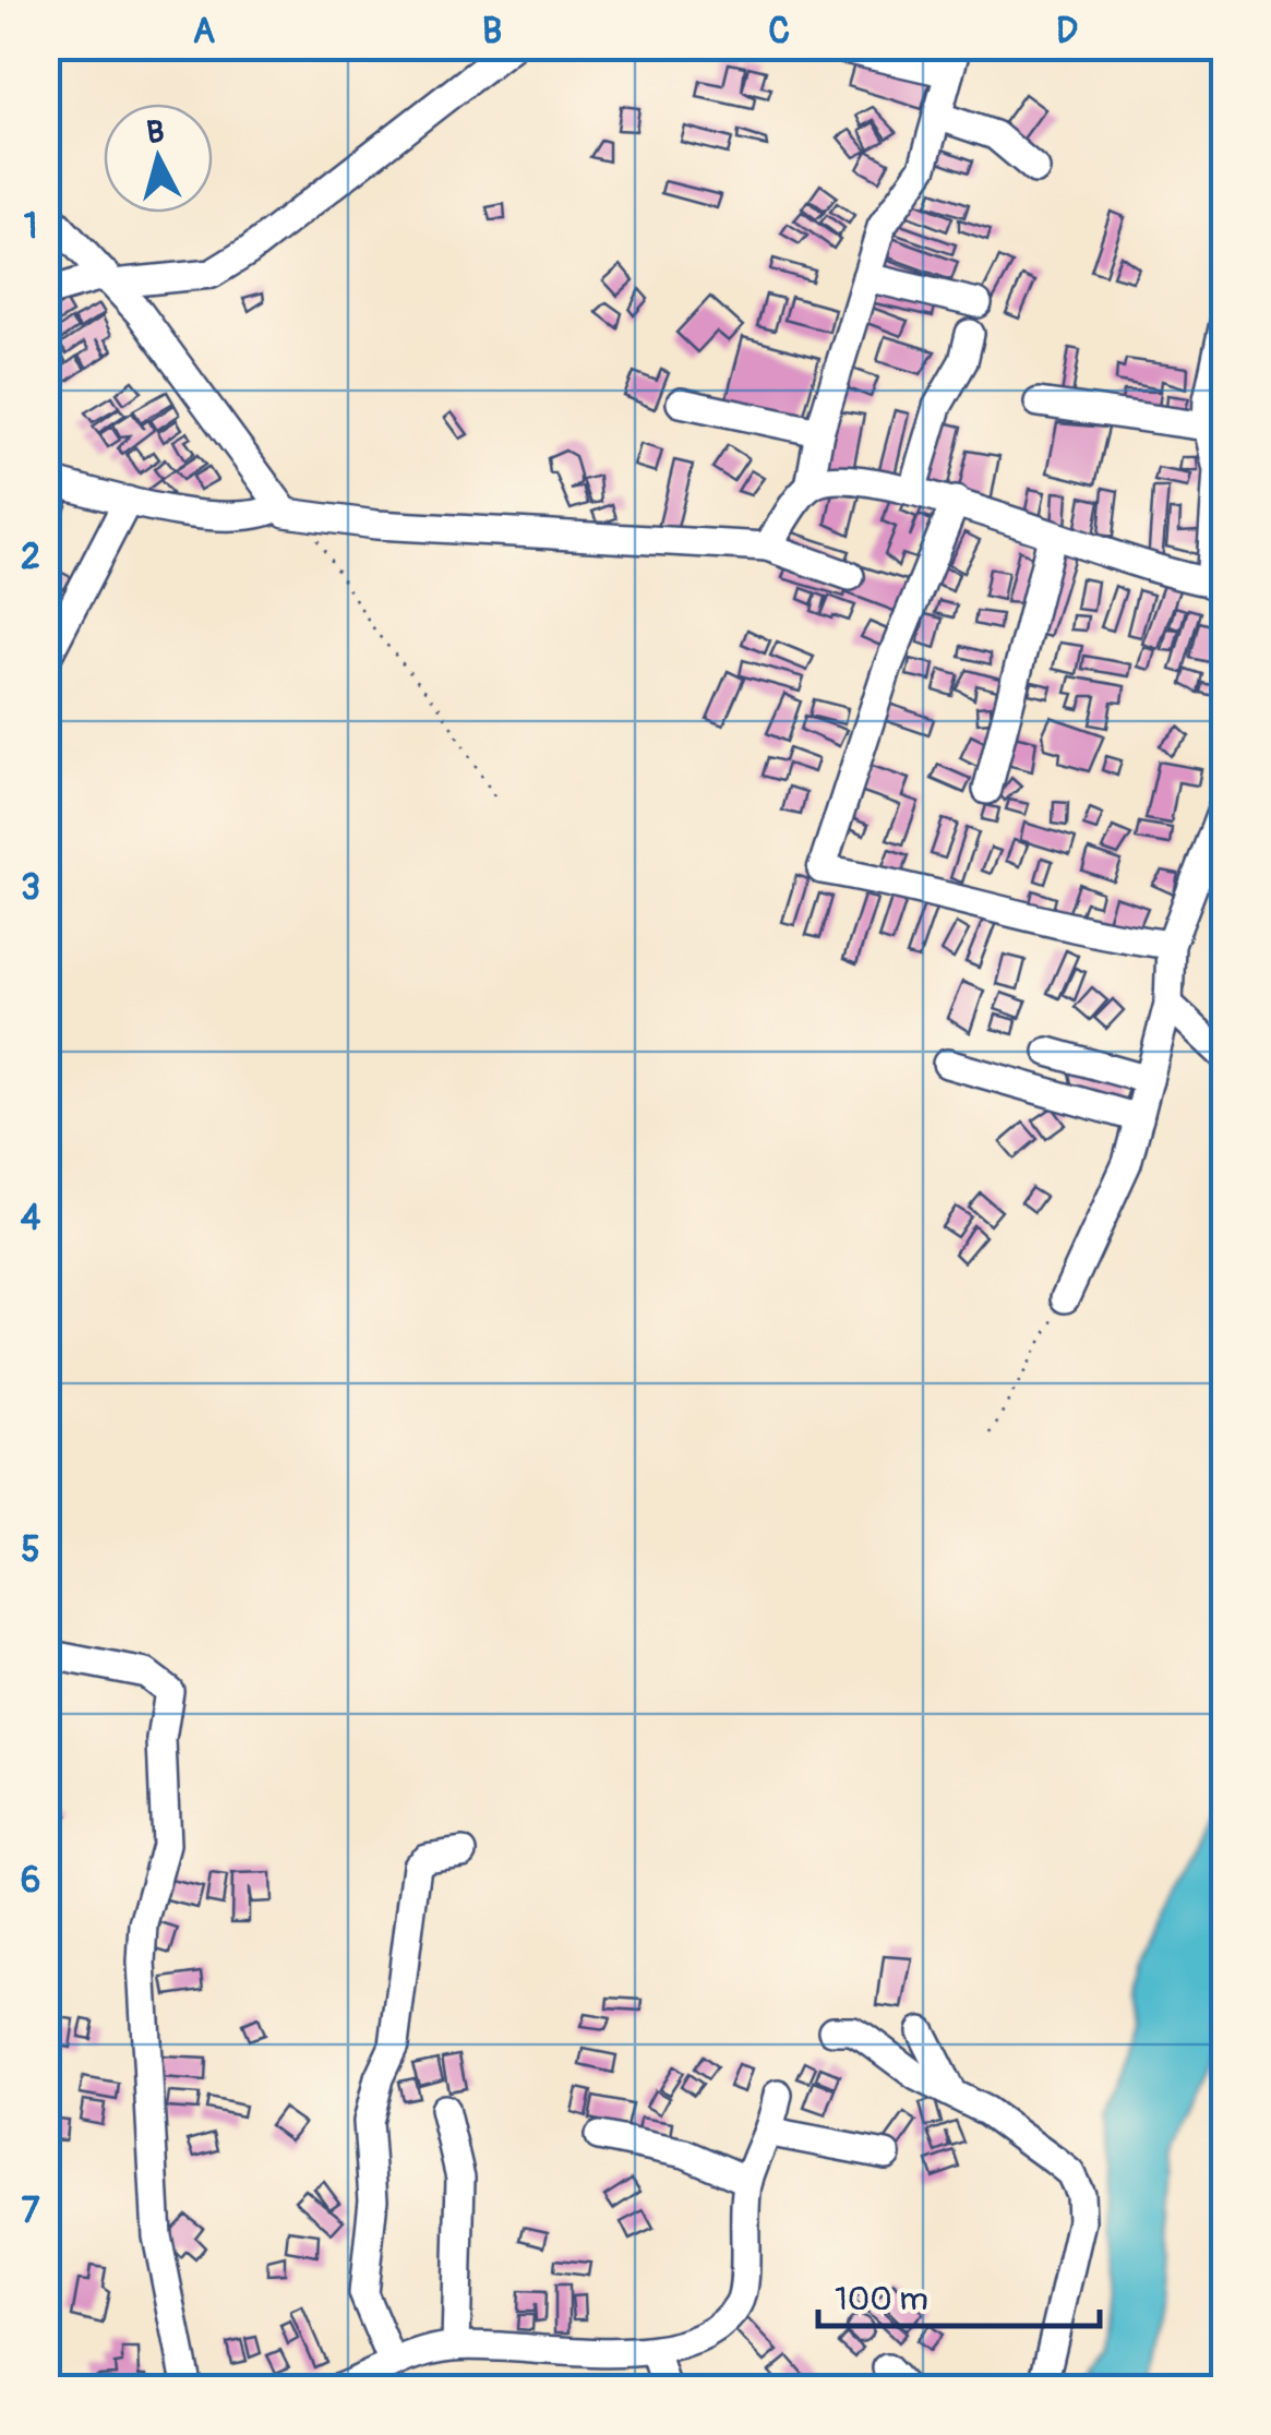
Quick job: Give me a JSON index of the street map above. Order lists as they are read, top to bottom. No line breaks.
{"scale_bar":"100 m","north":"top","grid":{"columns":["A","B","C","D"],"rows":["1","2","3","4","5","6","7"]}}
